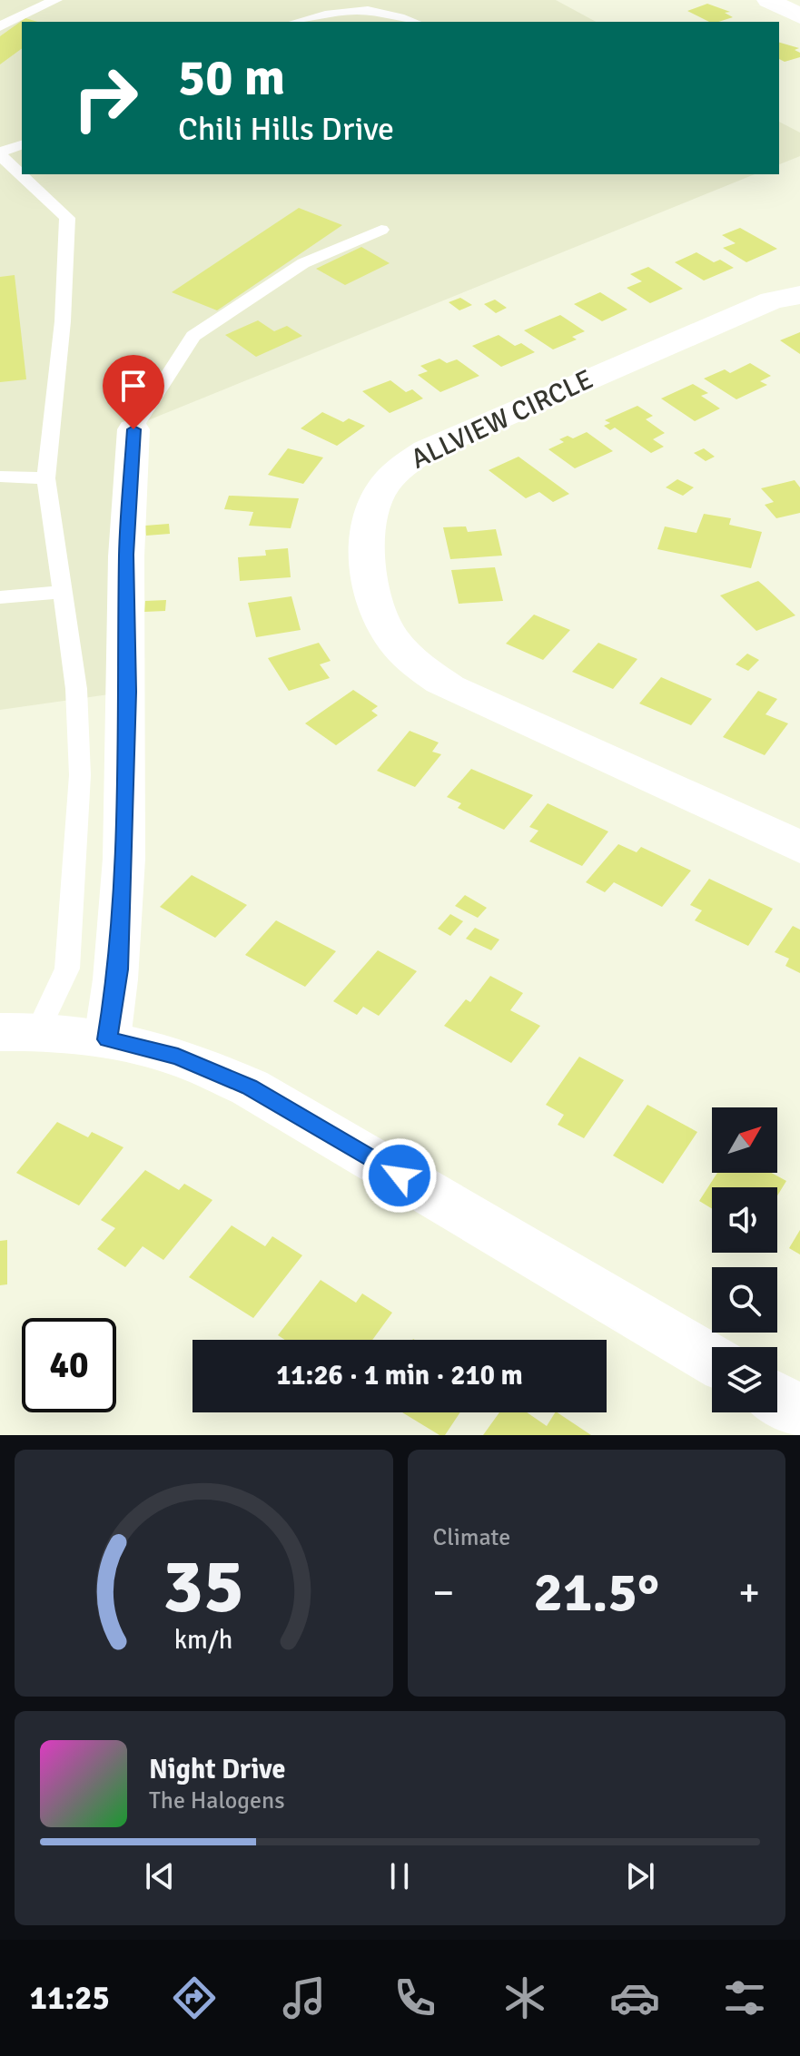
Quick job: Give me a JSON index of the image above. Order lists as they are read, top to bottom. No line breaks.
{"streets":{"street":["ALLVIEW CIRCLE"]},"north":"top right","page":{"turn":["50 m","Chili Hills Drive"],"limit":"40","trip":"11:26 · 1 min · 210 m","tile":"Climate","heat":["−","21.5°","+"],"song":["Night Drive","The Halogens"],"tabs":"11:25","gauge":["35","km/h"]}}
